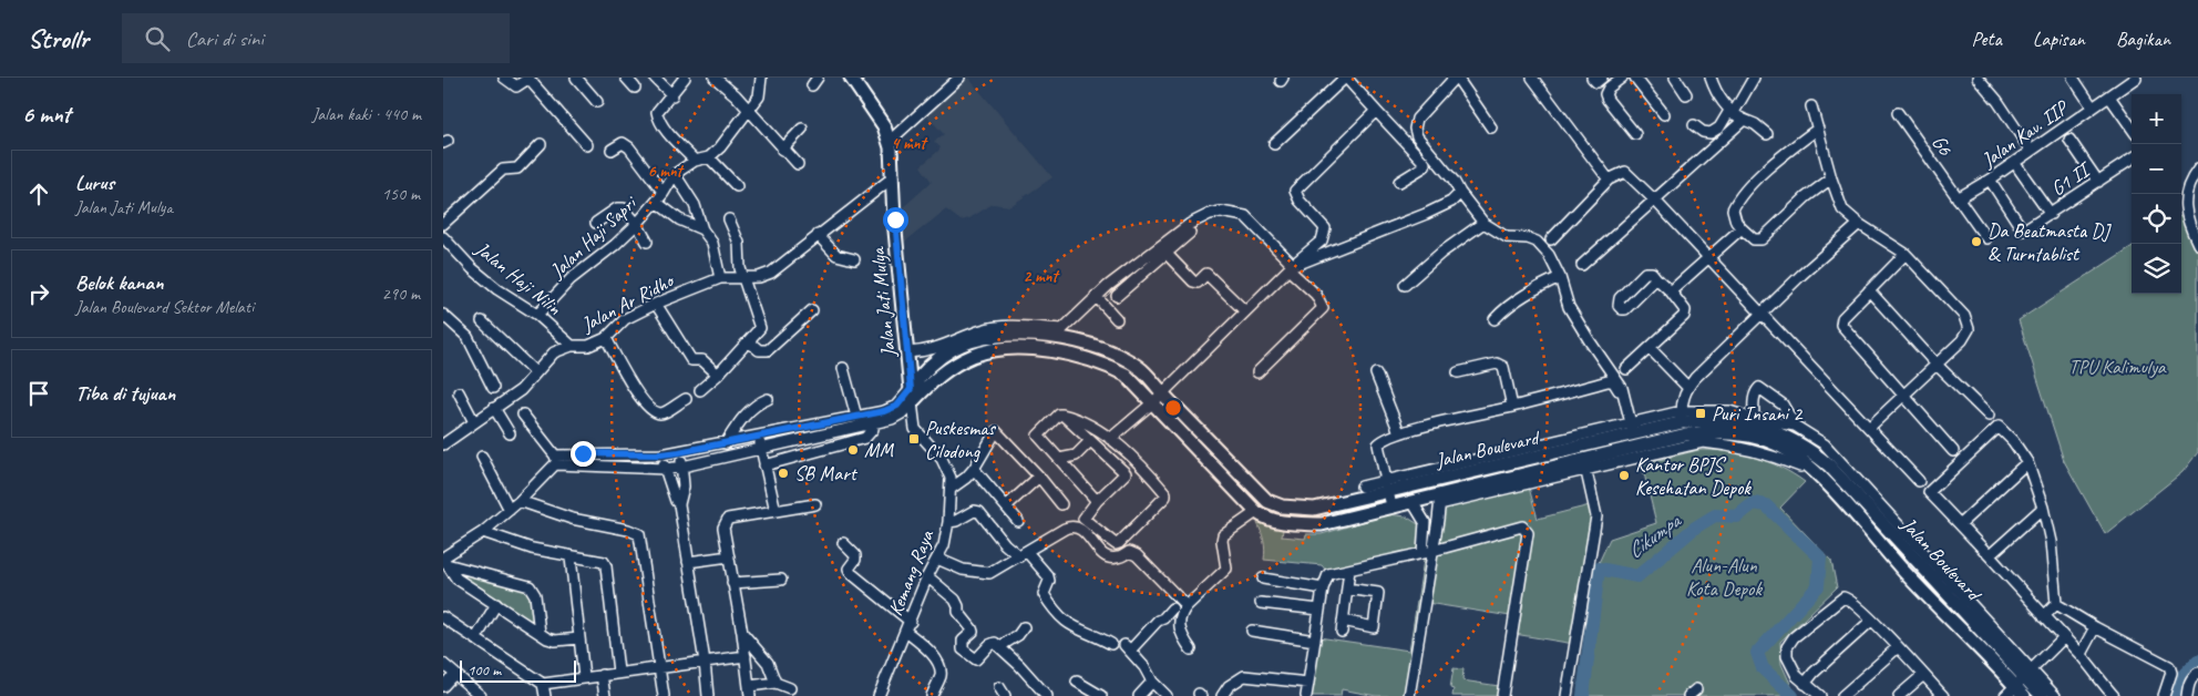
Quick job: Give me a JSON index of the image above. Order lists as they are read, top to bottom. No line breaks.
{"streets":{"main road":["Jalan Jati Mulya","Jalan Boulevard"],"street":["Jalan Kav. IIP","G6","G1 II","Jalan Haji Sapri","Jalan Haji Nilin","Jalan Ar Ridho","Kemang Raya"]},"crossings":[["Jalan Kav. IIP","G6"],["Jalan Kav. IIP","G1 II"],["Jalan Haji Sapri","Jalan Haji Nilin"],["Jalan Haji Nilin","Jalan Ar Ridho"],["Jalan Ar Ridho","Jalan Jati Mulya"],["Jalan Jati Mulya","Jalan Boulevard"],["Jalan Jati Mulya","Kemang Raya"],["Jalan Boulevard","Kemang Raya"]],"water":["Cikumpa"],"parks":["TPU Kalimulya","Alun-Alun Kota Depok"],"places":{"other":["Da Beatmasta DJ & Turntablist","MM","SB Mart","Kantor BPJS Kesehatan Depok"],"transit":["Puri Insani 2","Puskesmas Cilodong"]},"scale_bar":"100 m","page":{"header":"Strollr","search":"Cari di sini","nav":["Peta","Lapisan","Bagikan"],"heading":["6 mnt","Jalan kaki · 440 m"],"map_buttons":["+","−"],"list":[["Lurus","Jalan Jati Mulya","150 m"],["Belok kanan","Jalan Boulevard Sektor Melati","290 m"],"Tiba di tujuan"],"scale":"100 m"},"rings":["4 mnt","6 mnt","2 mnt"]}
